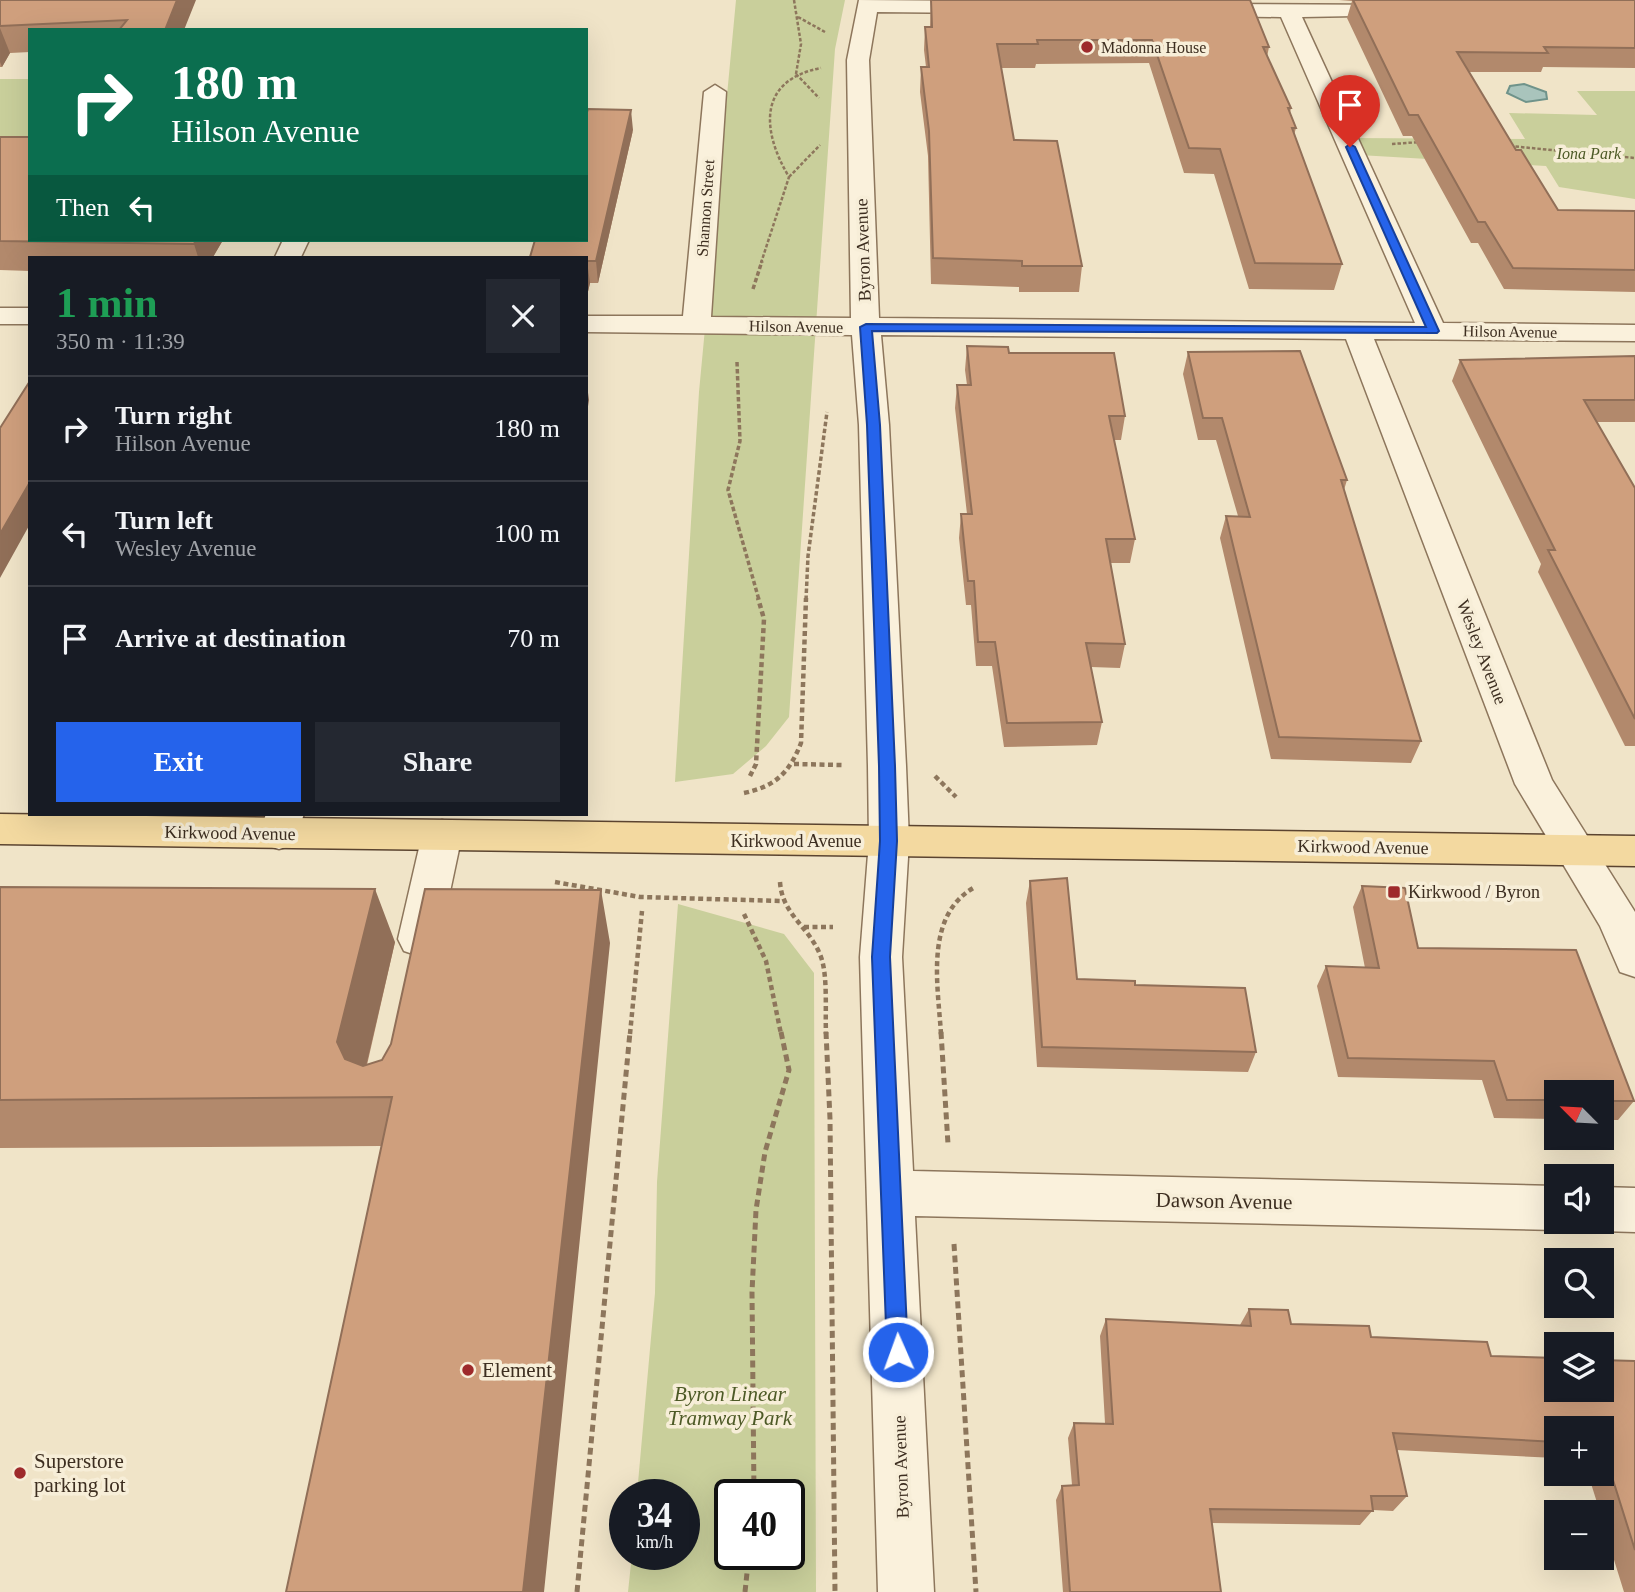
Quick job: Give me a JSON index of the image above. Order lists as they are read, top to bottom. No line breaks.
{"streets":{"main road":["Kirkwood Avenue"],"street":["Shannon Street","Byron Avenue","Hilson Avenue","Wesley Avenue","Dawson Avenue"]},"crossings":[["Shannon Street","Hilson Avenue"],["Byron Avenue","Hilson Avenue"],["Byron Avenue","Kirkwood Avenue"],["Byron Avenue","Dawson Avenue"],["Hilson Avenue","Wesley Avenue"],["Wesley Avenue","Kirkwood Avenue"]],"parks":["Iona Park","Byron Linear Tramway Park"],"places":{"other":["Madonna House","Element","Superstore parking lot"],"transit":["Kirkwood / Byron"]},"north":"top left","page":{"turn":["180 m","Hilson Avenue"],"then":"Then","heading":["1 min","350 m · 11:39"],"list":[{"name":"Turn right","note":"Hilson Avenue","value":"180 m"},{"name":"Turn left","note":"Wesley Avenue","value":"100 m"},{"name":"Arrive at destination","value":"70 m"}],"buttons":["Exit","Share"],"map_buttons":["+","−"],"speed":"34 km/h","limit":"40"}}
